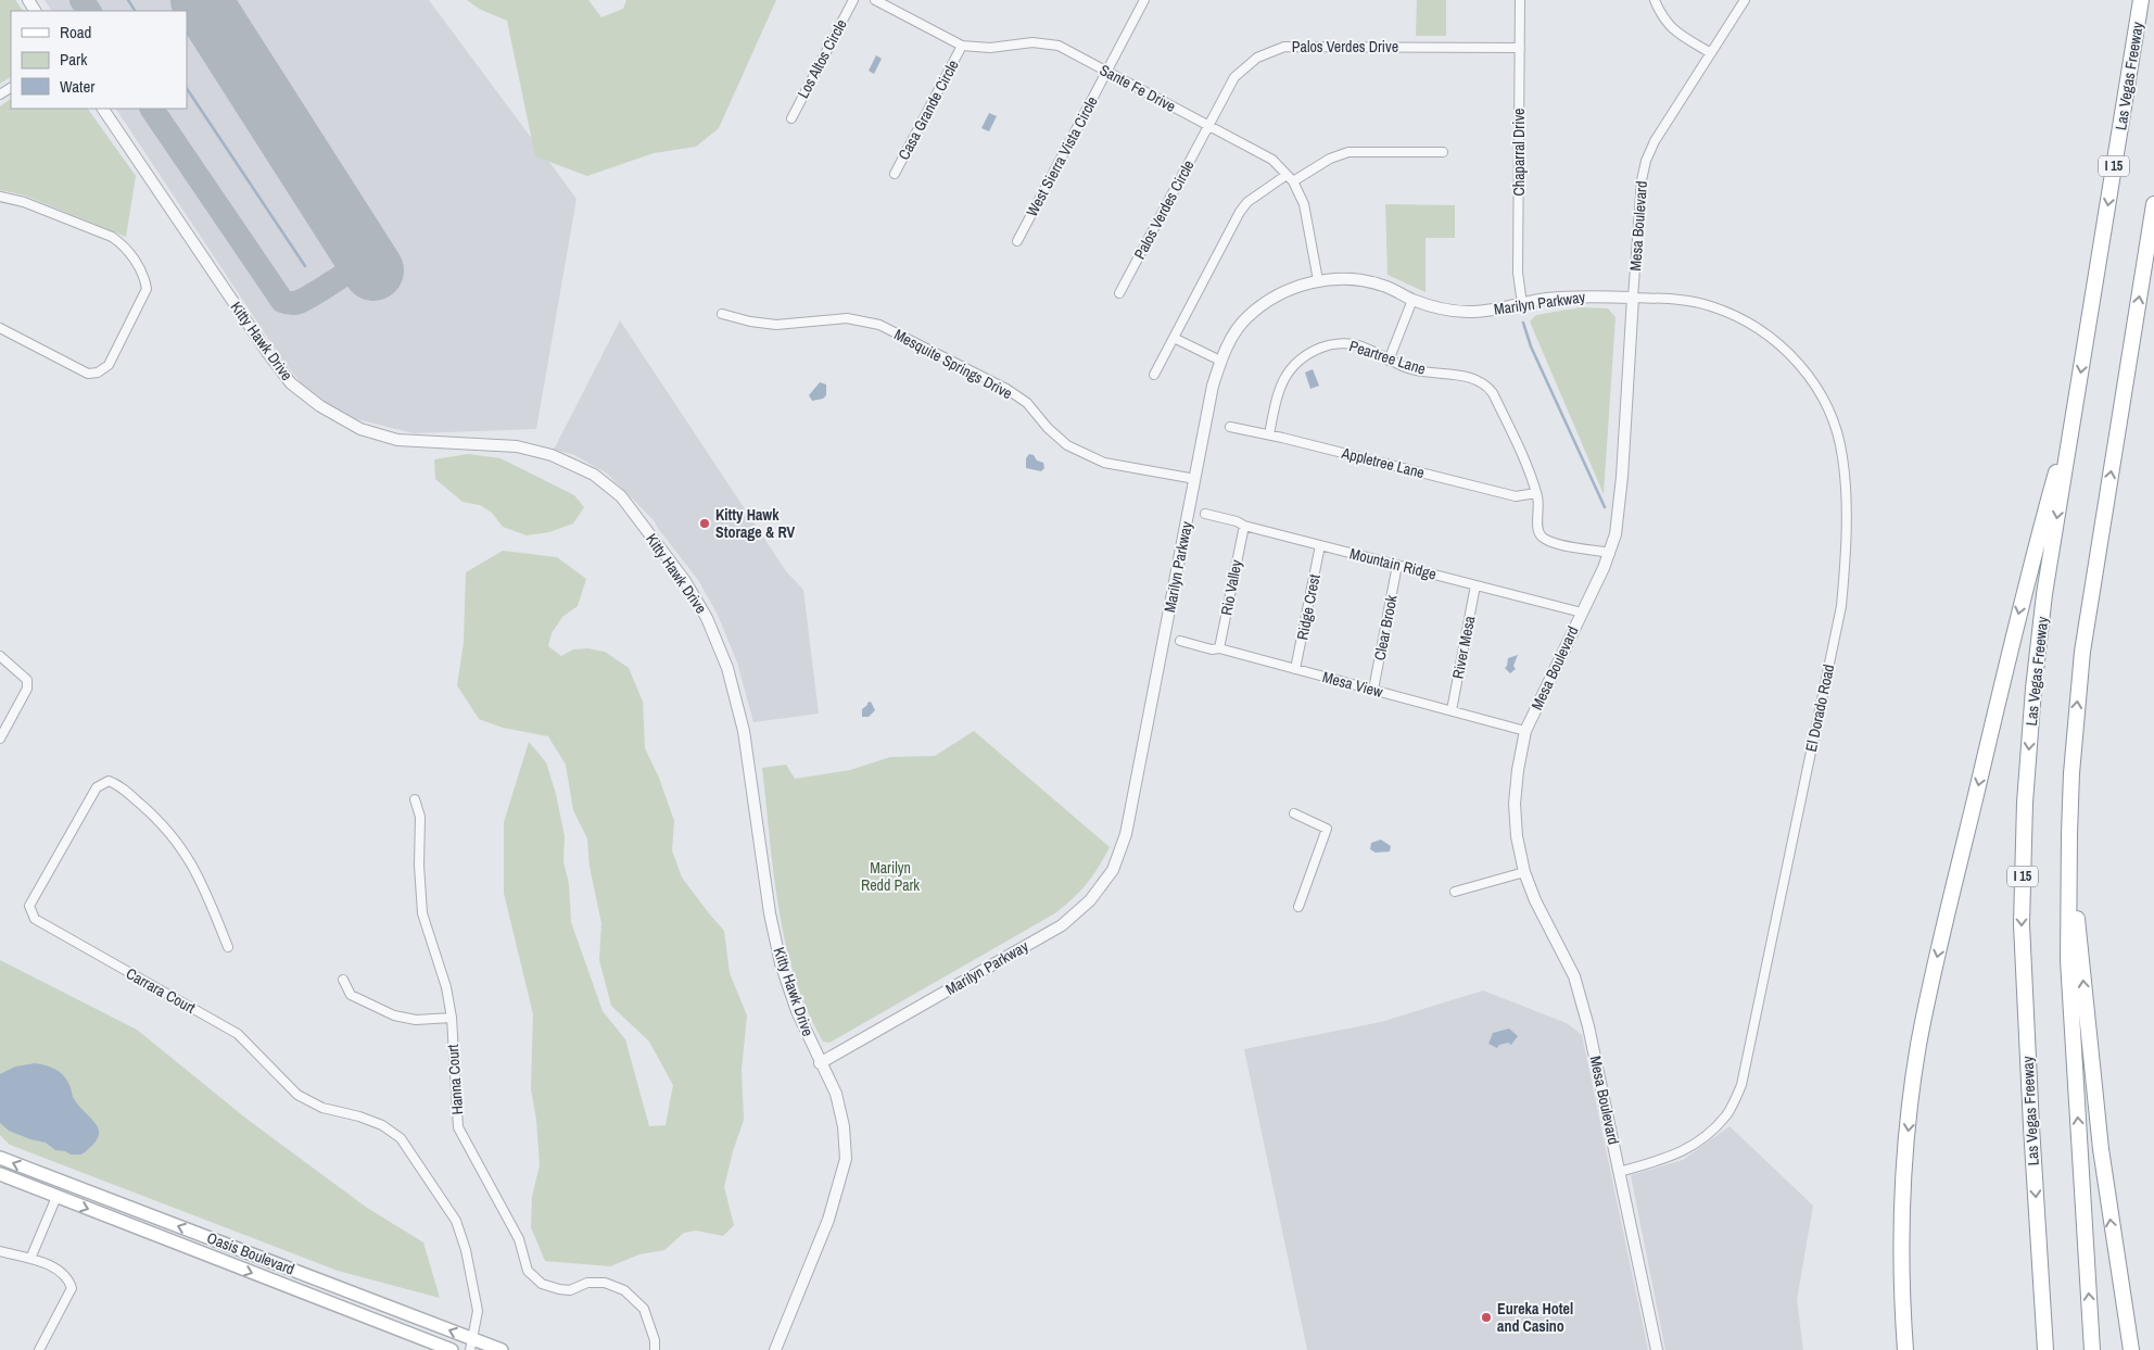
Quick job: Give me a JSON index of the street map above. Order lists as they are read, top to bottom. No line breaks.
{"streets":{"highway":["Las Vegas Freeway","I 15"],"main road":["Oasis Boulevard"],"street":["Palos Verdes Drive","Los Altos Circle","Sante Fe Drive","Casa Grande Circle","Chaparral Drive","West Sierra Vista Circle","Palos Verdes Circle","Mesa Boulevard","Marilyn Parkway","Kitty Hawk Drive","Peartree Lane","Mesquite Springs Drive","Appletree Lane","Mountain Ridge","Rio Valley","Ridge Crest","Clear Brook","River Mesa","Mesa View","El Dorado Road","Carrara Court","Hanna Court"]},"crossings":[["Palos Verdes Drive","Sante Fe Drive"],["Palos Verdes Drive","Chaparral Drive"],["Palos Verdes Drive","Palos Verdes Circle"],["Sante Fe Drive","Casa Grande Circle"],["Sante Fe Drive","West Sierra Vista Circle"],["Sante Fe Drive","Palos Verdes Circle"],["Sante Fe Drive","Marilyn Parkway"],["Chaparral Drive","Marilyn Parkway"],["Mesa Boulevard","Marilyn Parkway"],["Mesa Boulevard","Peartree Lane"],["Mesa Boulevard","Mountain Ridge"],["Mesa Boulevard","Mesa View"],["Mesa Boulevard","El Dorado Road"],["Marilyn Parkway","Kitty Hawk Drive"],["Marilyn Parkway","Mesquite Springs Drive"],["Marilyn Parkway","El Dorado Road"],["Peartree Lane","Appletree Lane"],["Mountain Ridge","Rio Valley"],["Mountain Ridge","Ridge Crest"],["Mountain Ridge","Clear Brook"],["Mountain Ridge","River Mesa"],["Rio Valley","Mesa View"],["Ridge Crest","Mesa View"],["Clear Brook","Mesa View"],["River Mesa","Mesa View"],["Carrara Court","Oasis Boulevard"]],"parks":["Marilyn Redd Park"],"places":["Kitty Hawk Storage & RV","Eureka Hotel and Casino"],"legend":["Road","Park","Water"]}
